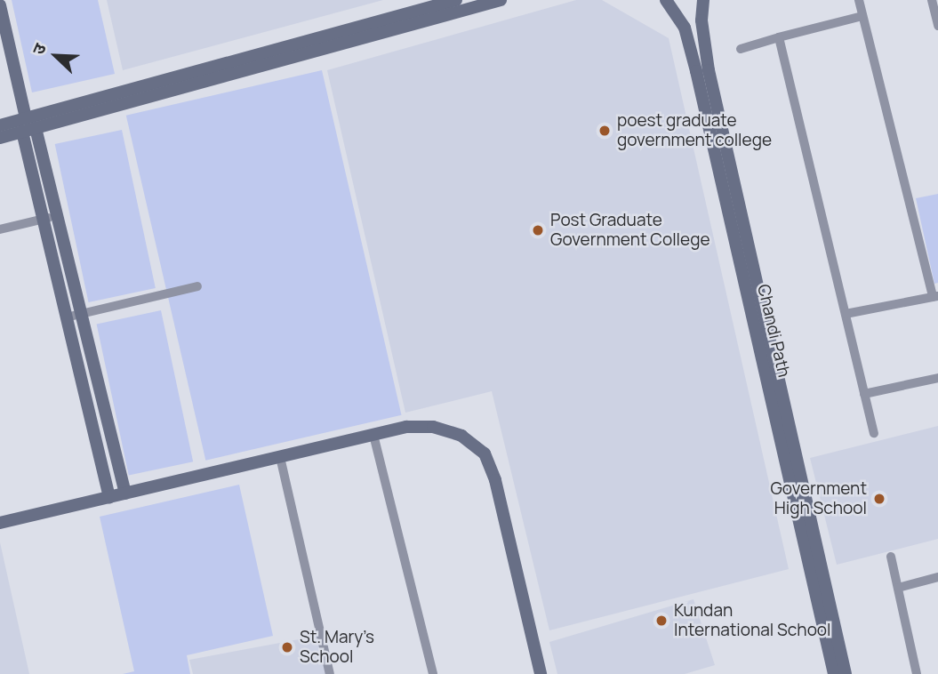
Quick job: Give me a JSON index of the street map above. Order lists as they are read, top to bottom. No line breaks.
{"streets":{"main road":["Chandi Path"]},"places":["poest graduate government college","Post Graduate Government College","Government High School","Kundan International School","St. Mary’s School"],"north":"top left"}
